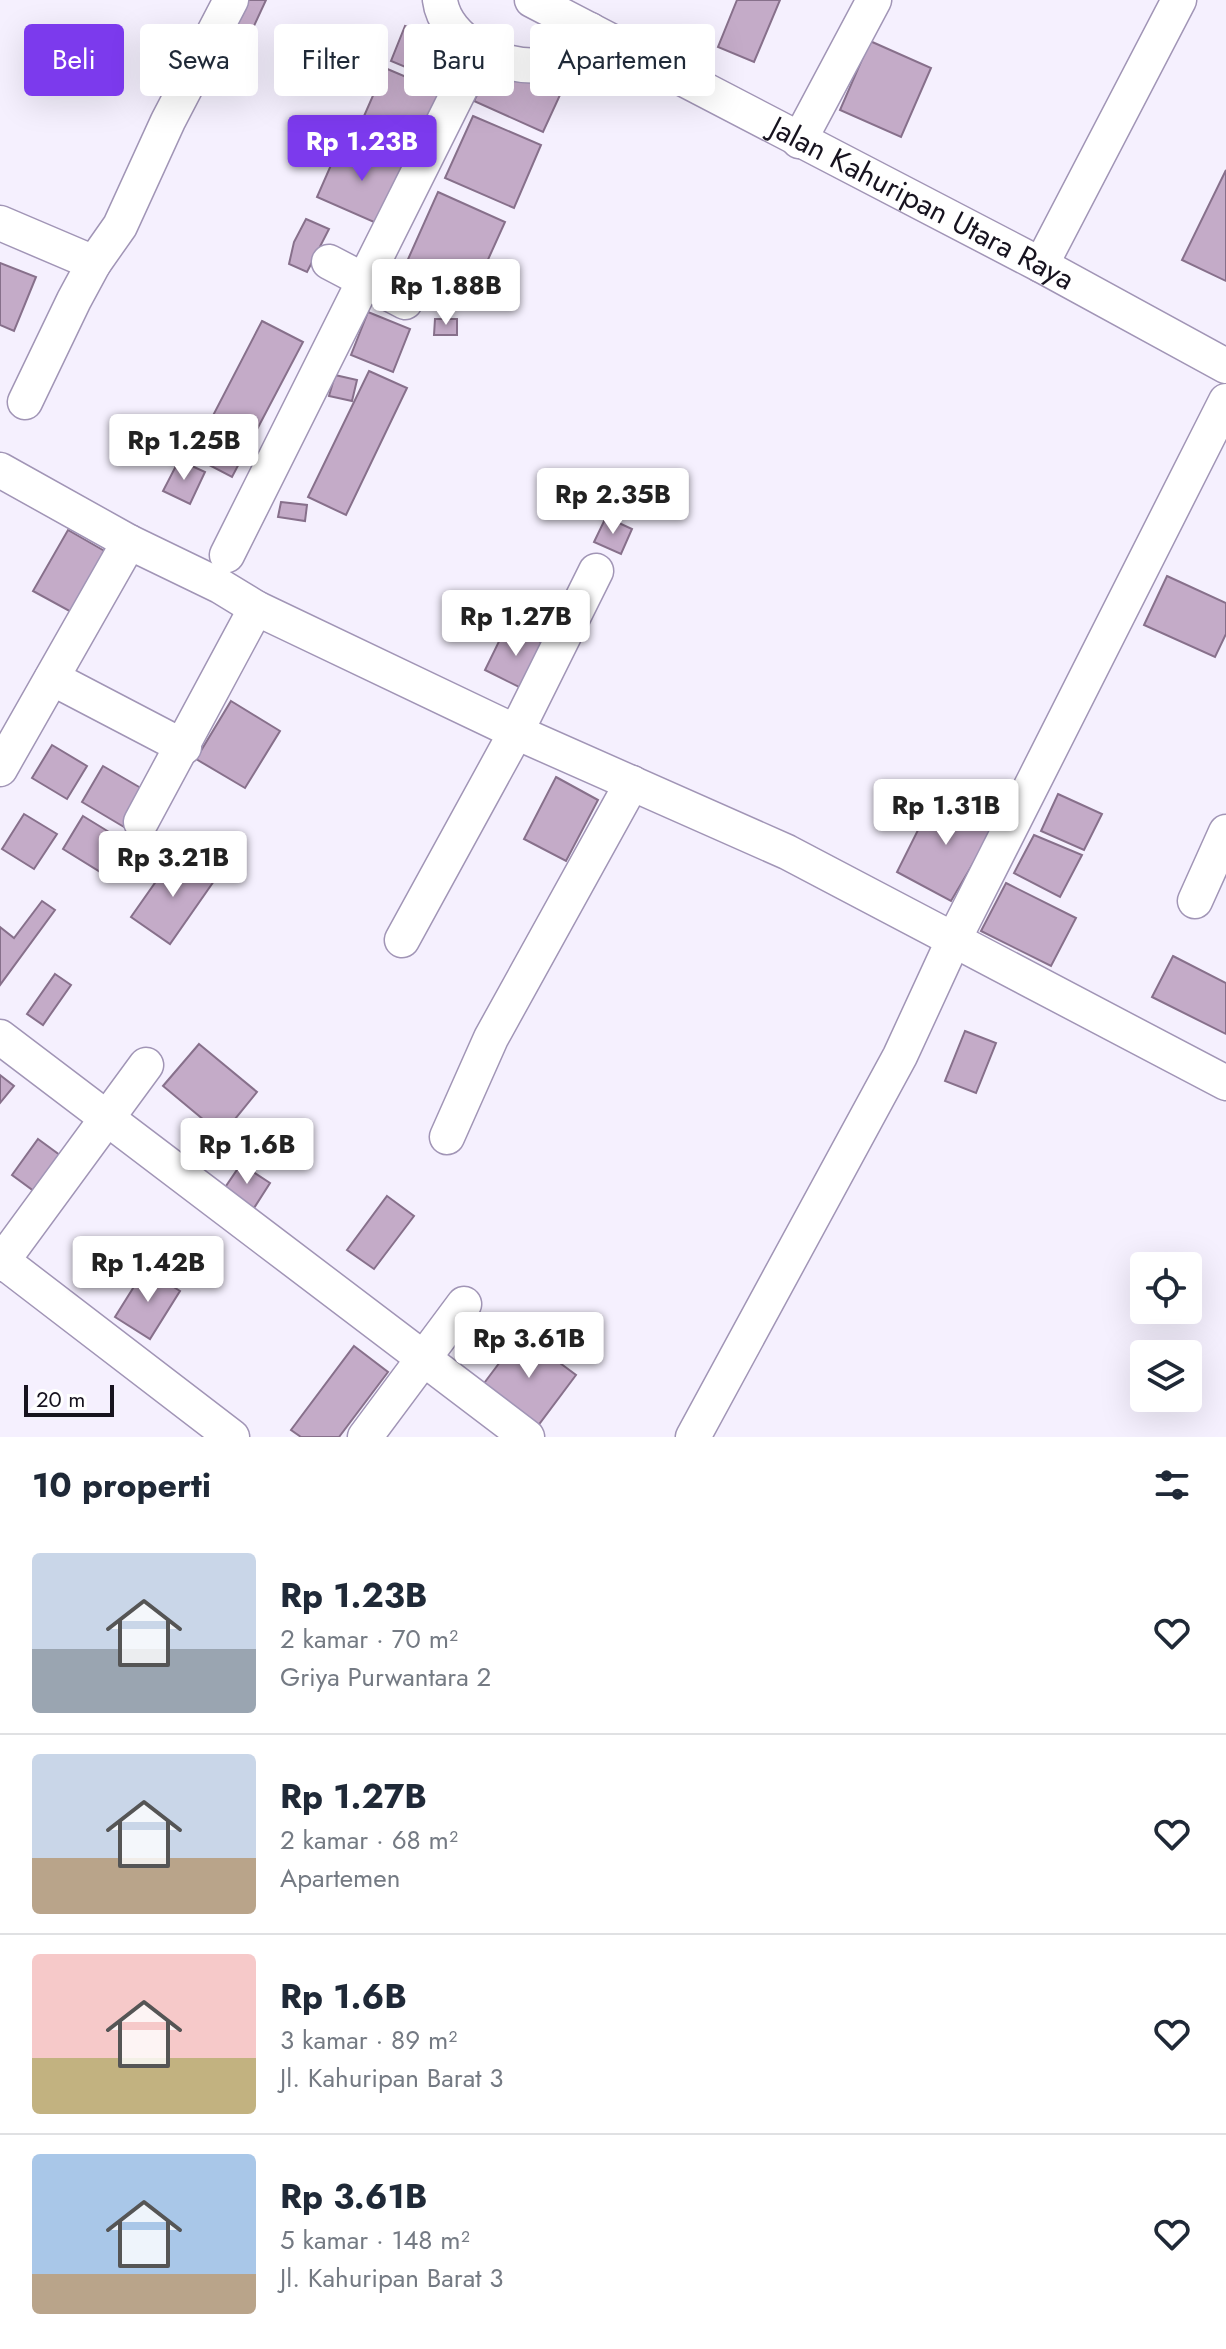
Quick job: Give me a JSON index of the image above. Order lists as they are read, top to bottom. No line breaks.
{"streets":{"street":["Jalan Kahuripan Utara Raya"]},"scale_bar":"20 m","page":{"chip":["Beli","Sewa","Filter","Baru","Apartemen"],"price":["Rp 1.23B","Rp 1.88B","Rp 1.25B","Rp 2.35B","Rp 1.27B","Rp 1.31B","Rp 3.21B","Rp 1.6B","Rp 1.42B","Rp 3.61B"],"scale":"20 m","heading":"10 properti","list":[{"name":"Rp 1.23B","note":"2 kamar · 70 m² · Griya Purwantara 2"},{"name":"Rp 1.27B","note":"2 kamar · 68 m² · Apartemen"},{"name":"Rp 1.6B","note":"3 kamar · 89 m² · Jl. Kahuripan Barat 3"},{"name":"Rp 3.61B","note":"5 kamar · 148 m² · Jl. Kahuripan Barat 3"}]}}
